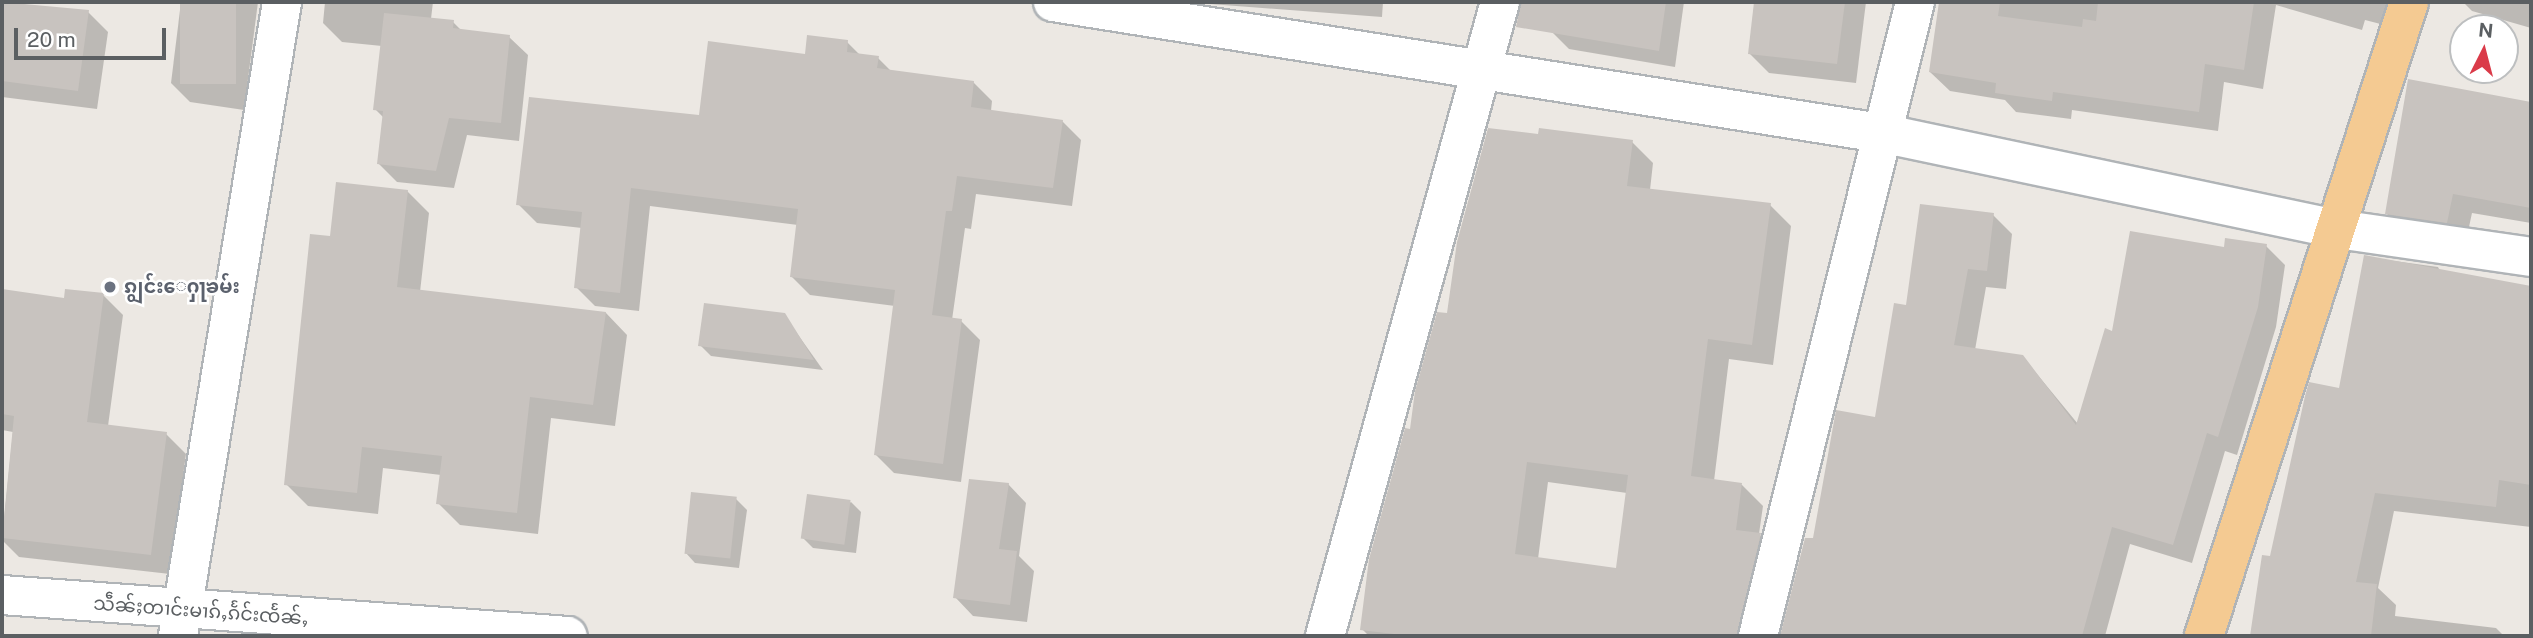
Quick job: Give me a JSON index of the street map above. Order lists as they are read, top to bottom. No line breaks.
{"streets":{"street":["သဵၼ်ႈတၢင်းမၢၵ်ႇၵႅင်းၸႅၼ်ႇ"]},"places":["ၵျွင်းေႁႃၶမ်း"],"scale_bar":"20 m","north":"top"}
